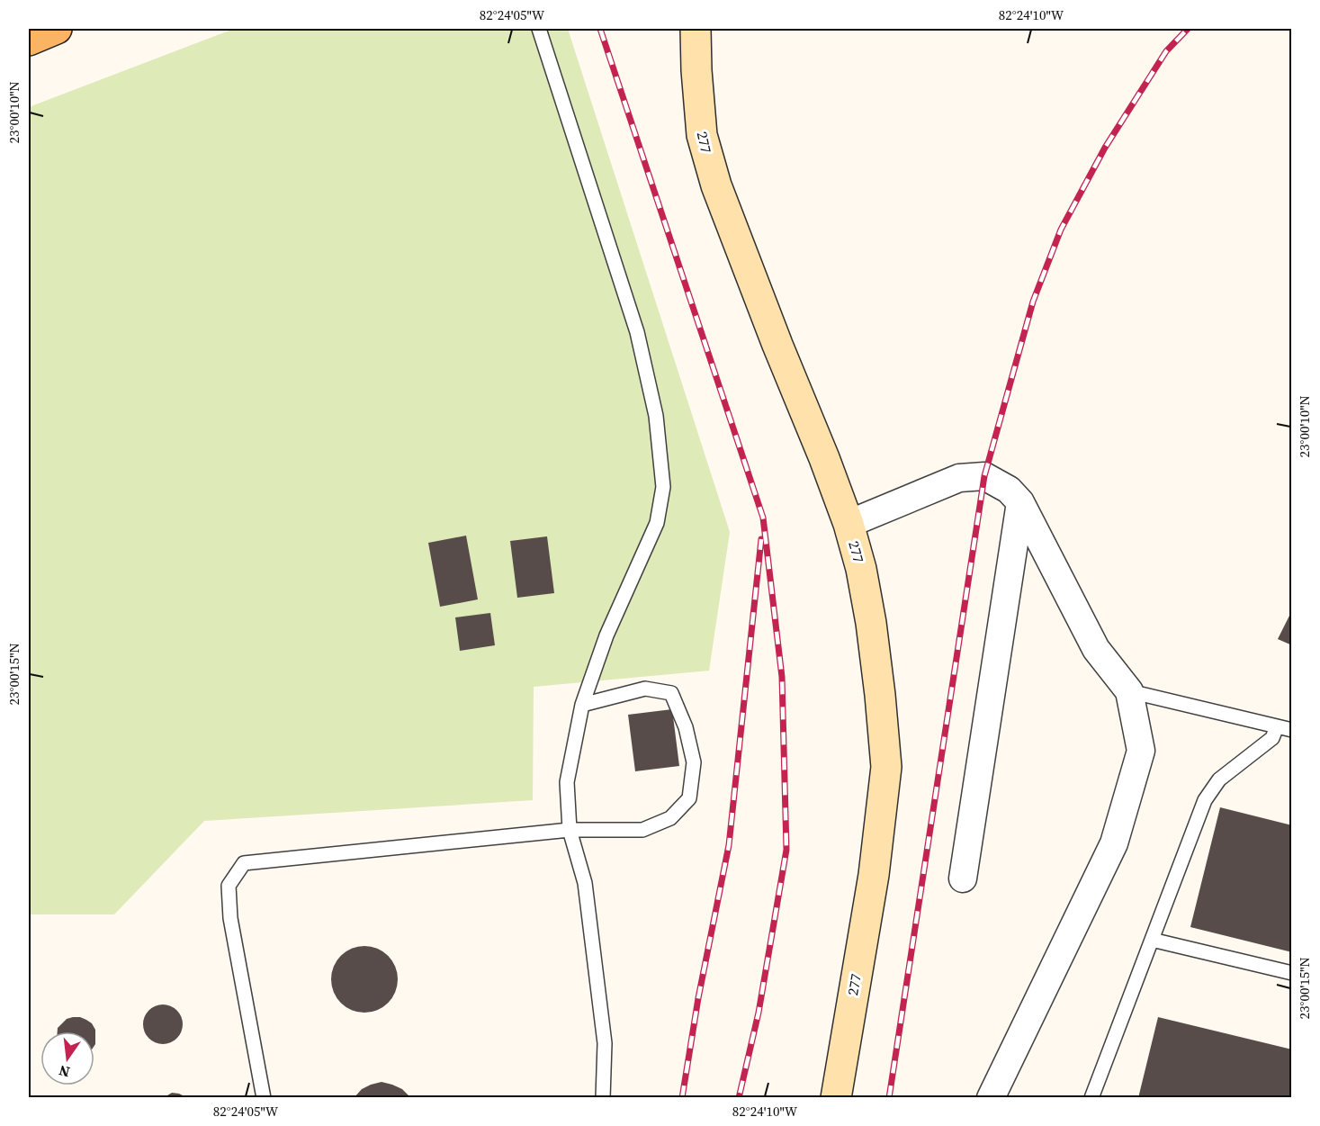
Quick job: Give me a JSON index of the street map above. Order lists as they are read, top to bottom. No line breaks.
{"streets":{"street":["277"]},"north":"bottom","coordinates":["82°24'05\"W","82°24'10\"W","23°00'10\"N","23°00'15\"N"]}
